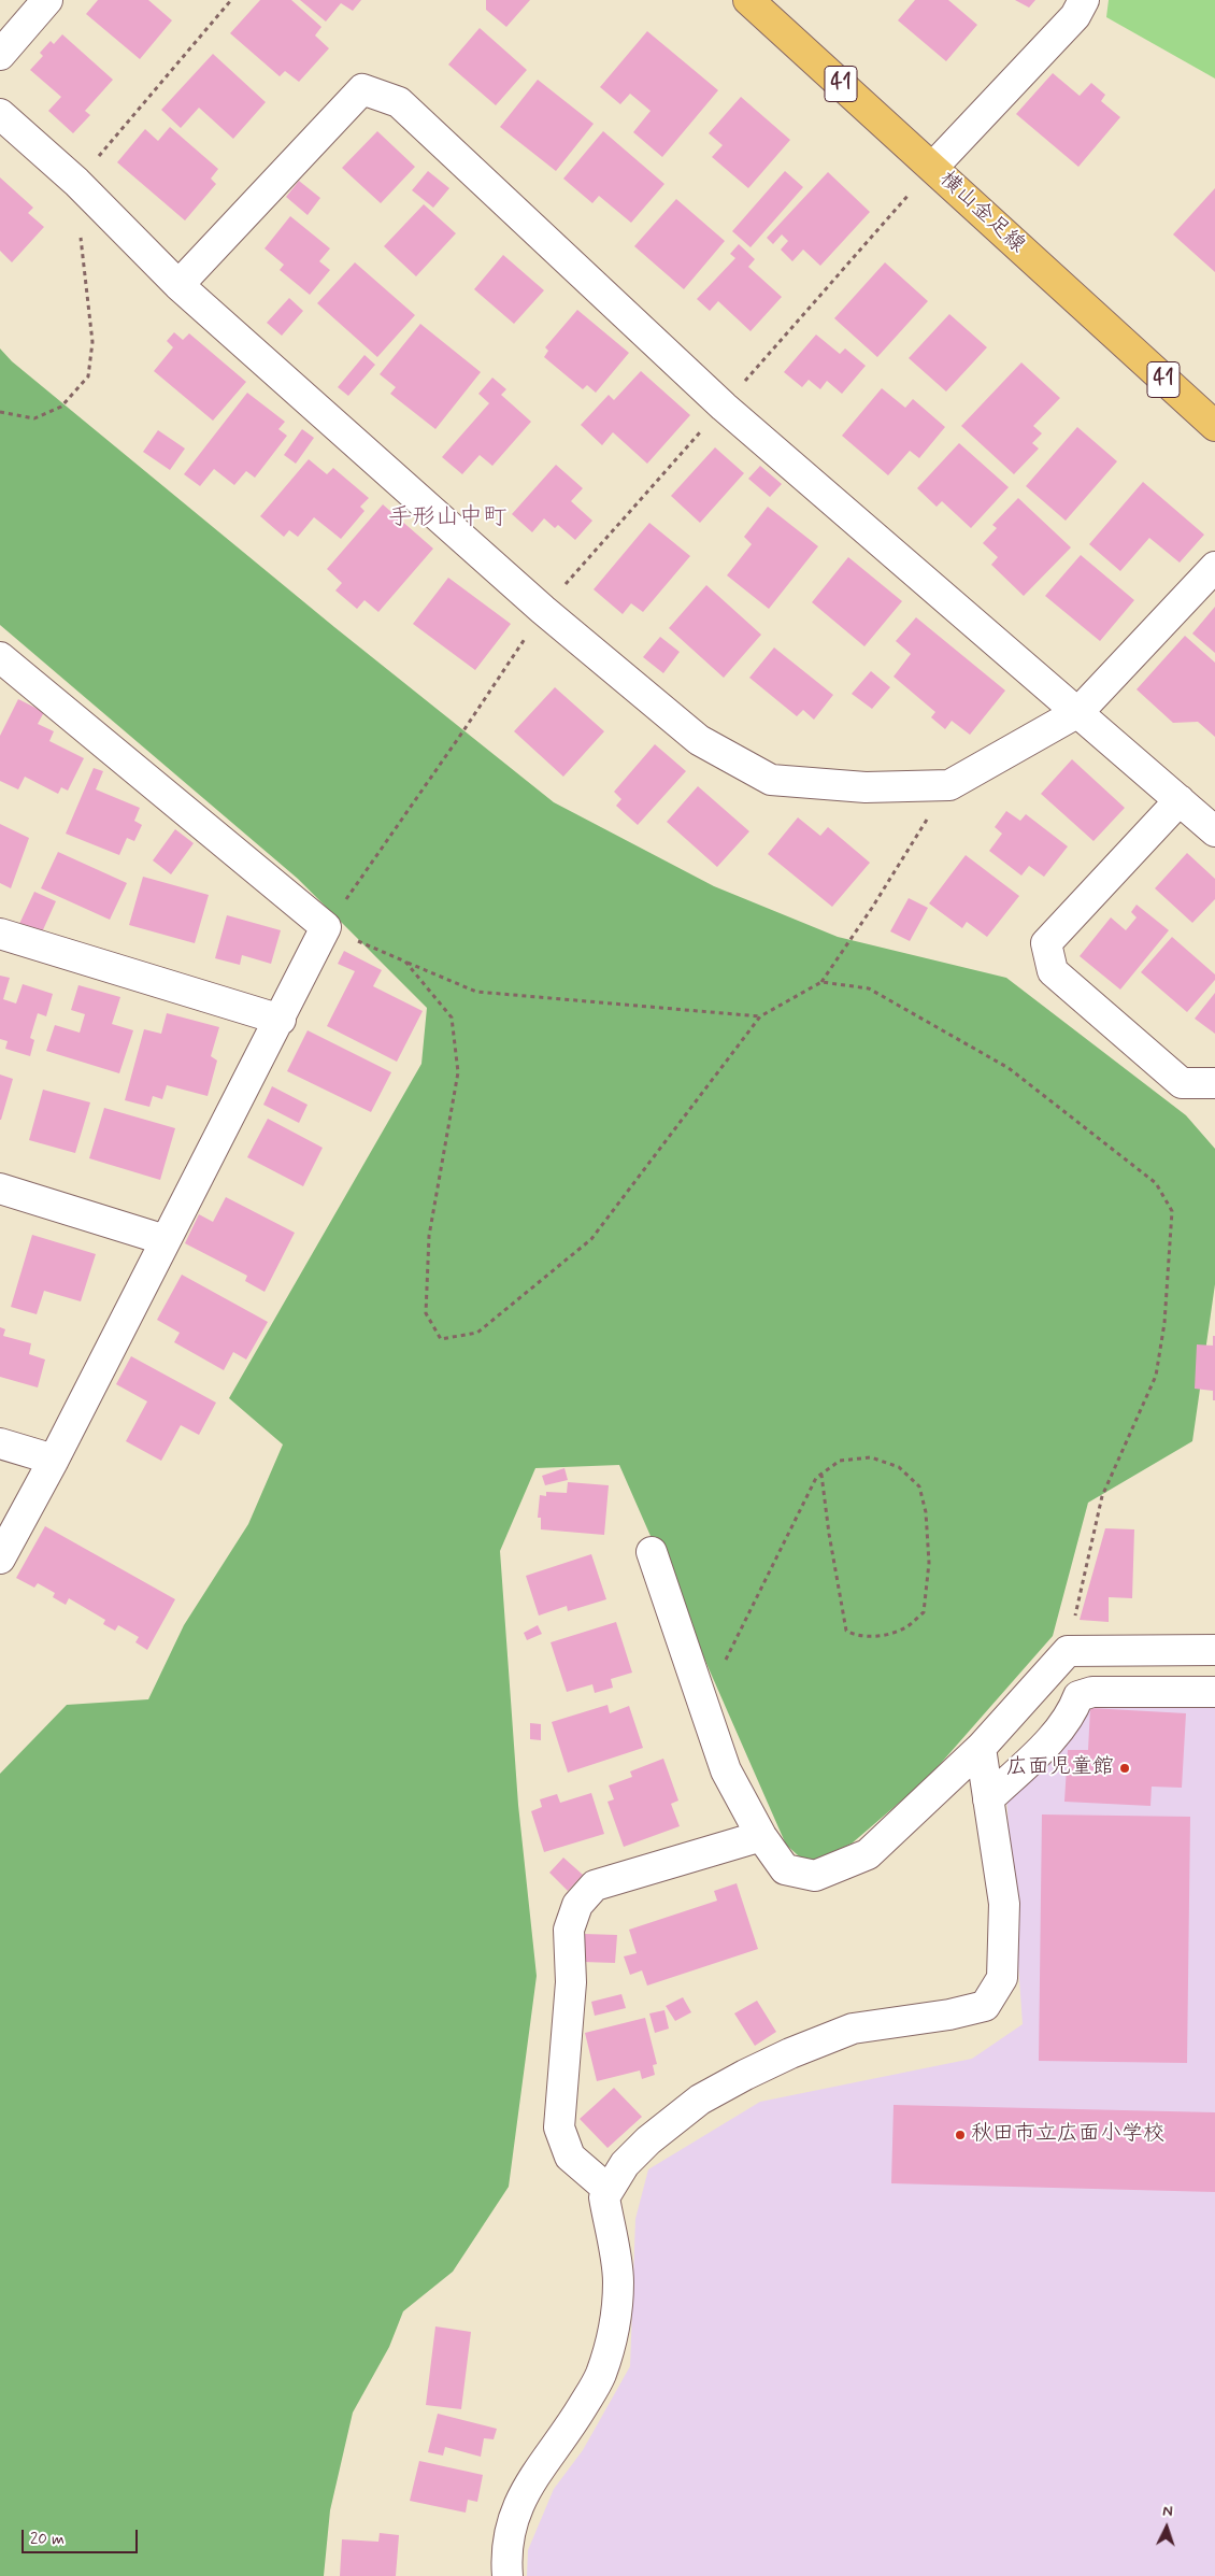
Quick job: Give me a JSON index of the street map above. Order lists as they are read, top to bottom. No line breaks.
{"streets":{"main road":["41","横山金足線"]},"districts":["手形山中町"],"places":["広面児童館","秋田市立広面小学校"],"scale_bar":"20 m","north":"top"}
